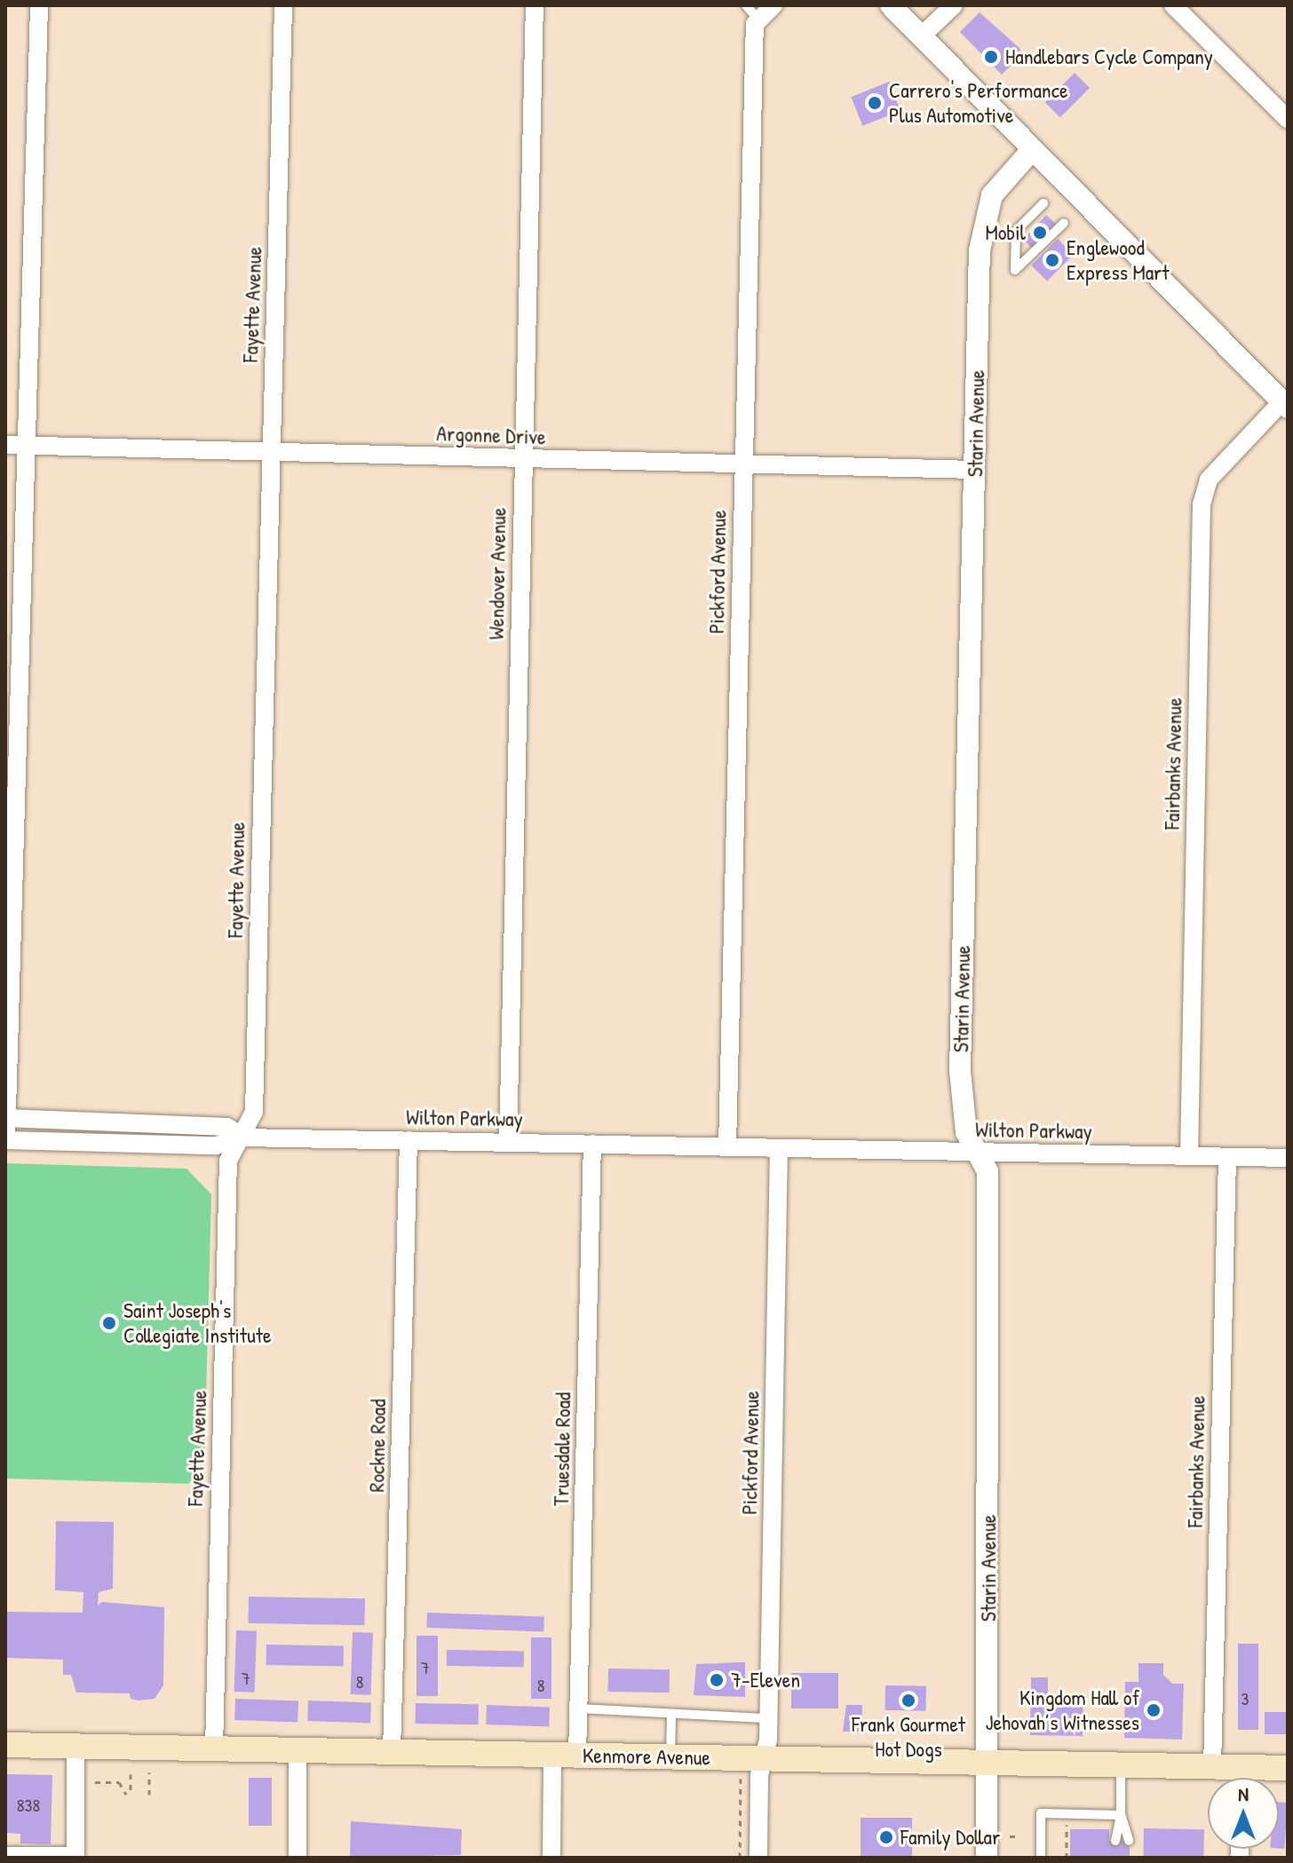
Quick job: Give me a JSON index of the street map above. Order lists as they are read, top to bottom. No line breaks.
{"streets":{"main road":["Kenmore Avenue"],"street":["Fayette Avenue","Starin Avenue","Argonne Drive","Pickford Avenue","Wendover Avenue","Fairbanks Avenue","Wilton Parkway","Rockne Road","Truesdale Road"]},"crossings":[["Fayette Avenue","Argonne Drive"],["Fayette Avenue","Wilton Parkway"],["Fayette Avenue","Kenmore Avenue"],["Starin Avenue","Argonne Drive"],["Starin Avenue","Wilton Parkway"],["Starin Avenue","Kenmore Avenue"],["Argonne Drive","Pickford Avenue"],["Argonne Drive","Wendover Avenue"],["Pickford Avenue","Wilton Parkway"],["Pickford Avenue","Kenmore Avenue"],["Wendover Avenue","Wilton Parkway"],["Fairbanks Avenue","Wilton Parkway"],["Fairbanks Avenue","Kenmore Avenue"],["Wilton Parkway","Rockne Road"],["Wilton Parkway","Truesdale Road"],["Rockne Road","Kenmore Avenue"],["Truesdale Road","Kenmore Avenue"]],"places":["Handlebars Cycle Company","Carrero's Performance Plus Automotive","Mobil","Englewood Express Mart","Saint Joseph's Collegiate Institute","7-Eleven","Frank Gourmet Hot Dogs","Kingdom Hall of Jehovah’s Witnesses","Family Dollar"],"house_numbers":["7","7","8","8","3","838"],"north":"top"}
